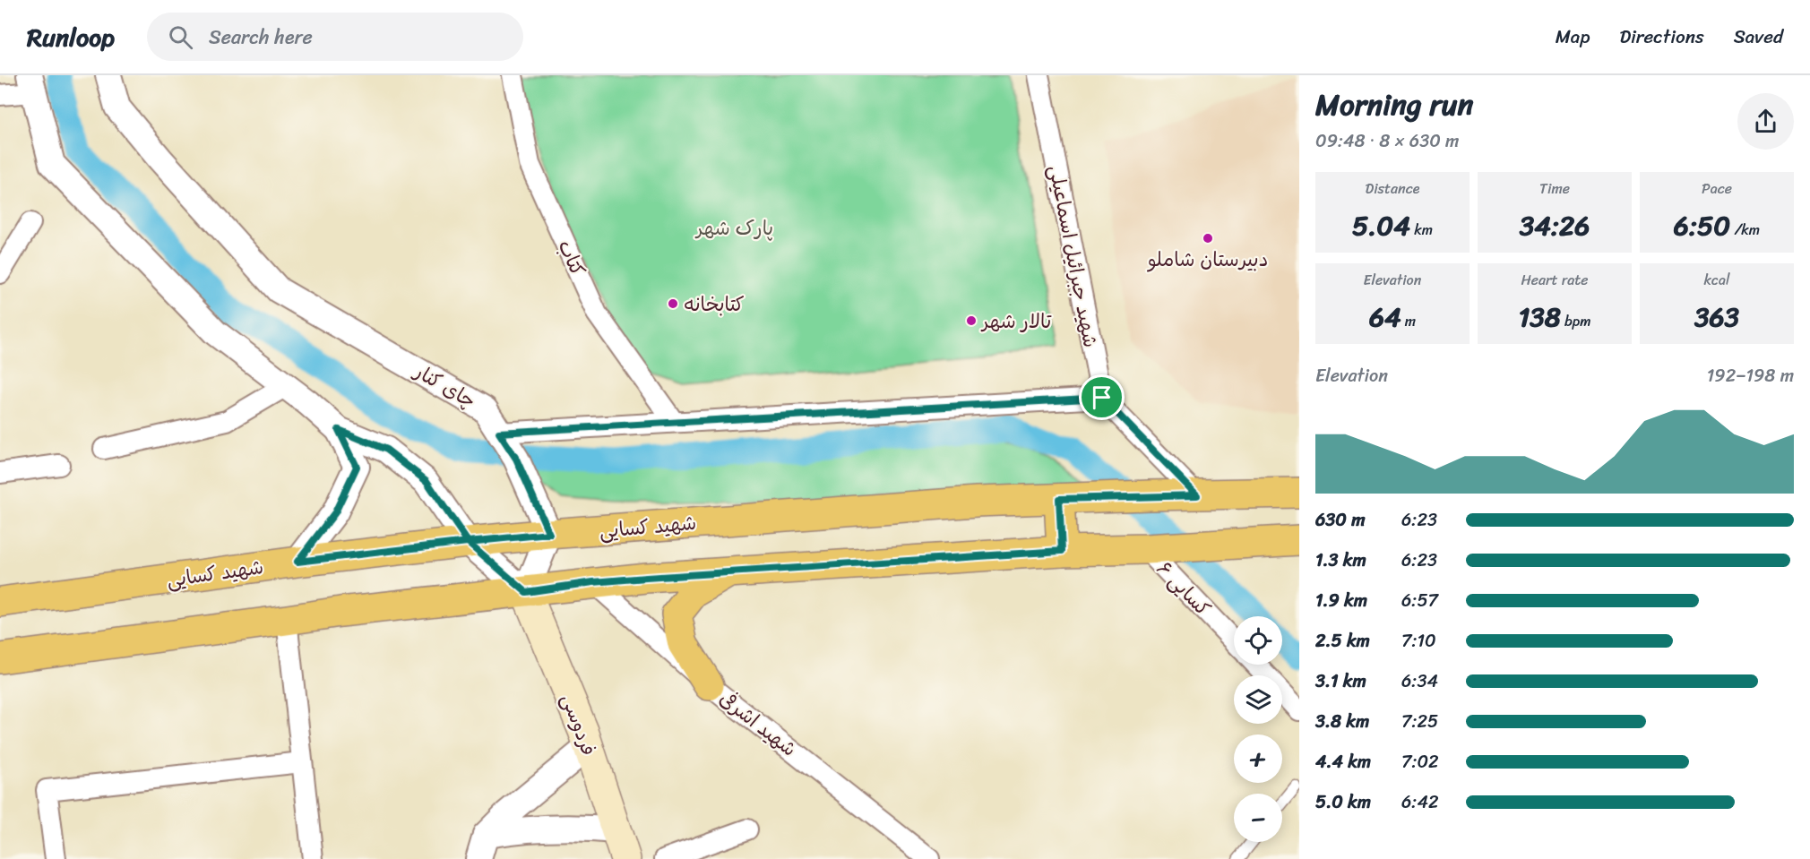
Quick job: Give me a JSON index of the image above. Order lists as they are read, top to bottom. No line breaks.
{"streets":{"main road":["شهید کسایی","فردوسی"],"street":["شهید جبرائیل اسماعیلی","کتاب","چای کنار","کسایی ۶","شهید اشرفی"]},"crossings":[["چای کنار","شهید کسایی"]],"parks":["پارک شهر"],"places":["دبیرستان شاملو","کتابخانه","تالار شهر"],"page":{"header":"Runloop","search":"Search here","nav":["Map","Directions","Saved"],"heading":["Morning run","09:48 · 8 × 630 m"],"stats":[["Distance","5.04 km"],["Time","34:26"],["Pace","6:50 /km"],["Elevation","64 m"],["Heart rate","138 bpm"],["kcal","363"]],"chart":["Elevation","192–198 m"],"list":[{"name":"630 m","note":"6:23"},{"name":"1.3 km","note":"6:23"},{"name":"1.9 km","note":"6:57"},{"name":"2.5 km","note":"7:10"},{"name":"3.1 km","note":"6:34"},{"name":"3.8 km","note":"7:25"},{"name":"4.4 km","note":"7:02"},{"name":"5.0 km","note":"6:42"}],"map_buttons":["+","−"]}}
